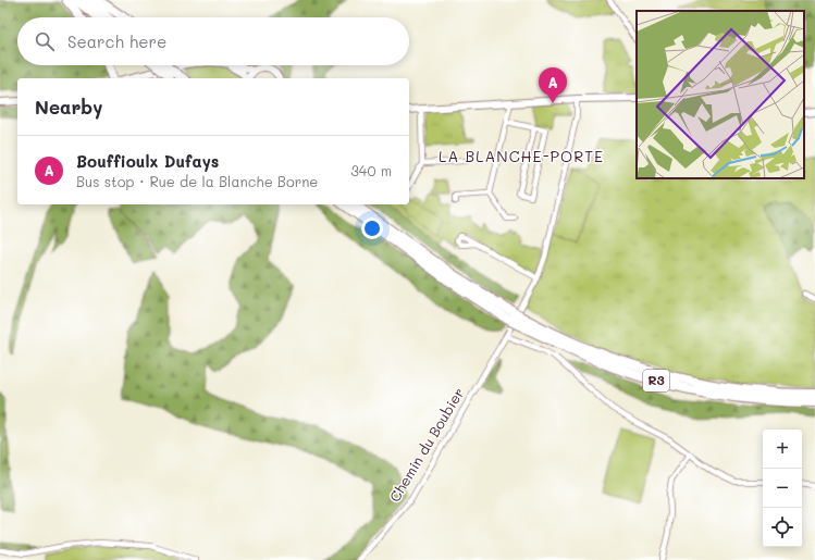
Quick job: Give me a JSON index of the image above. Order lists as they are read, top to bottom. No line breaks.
{"streets":{"highway":["R3"],"street":["Chemin du Boubier"]},"districts":["LA BLANCHE-PORTE"],"page":{"search":"Search here","pins":"A","heading":"Nearby","list":[{"mark":"A","name":"Bouffioulx Dufays","note":"Bus stop · Rue de la Blanche Borne","value":"340 m"}],"map_buttons":["+","−"]}}
